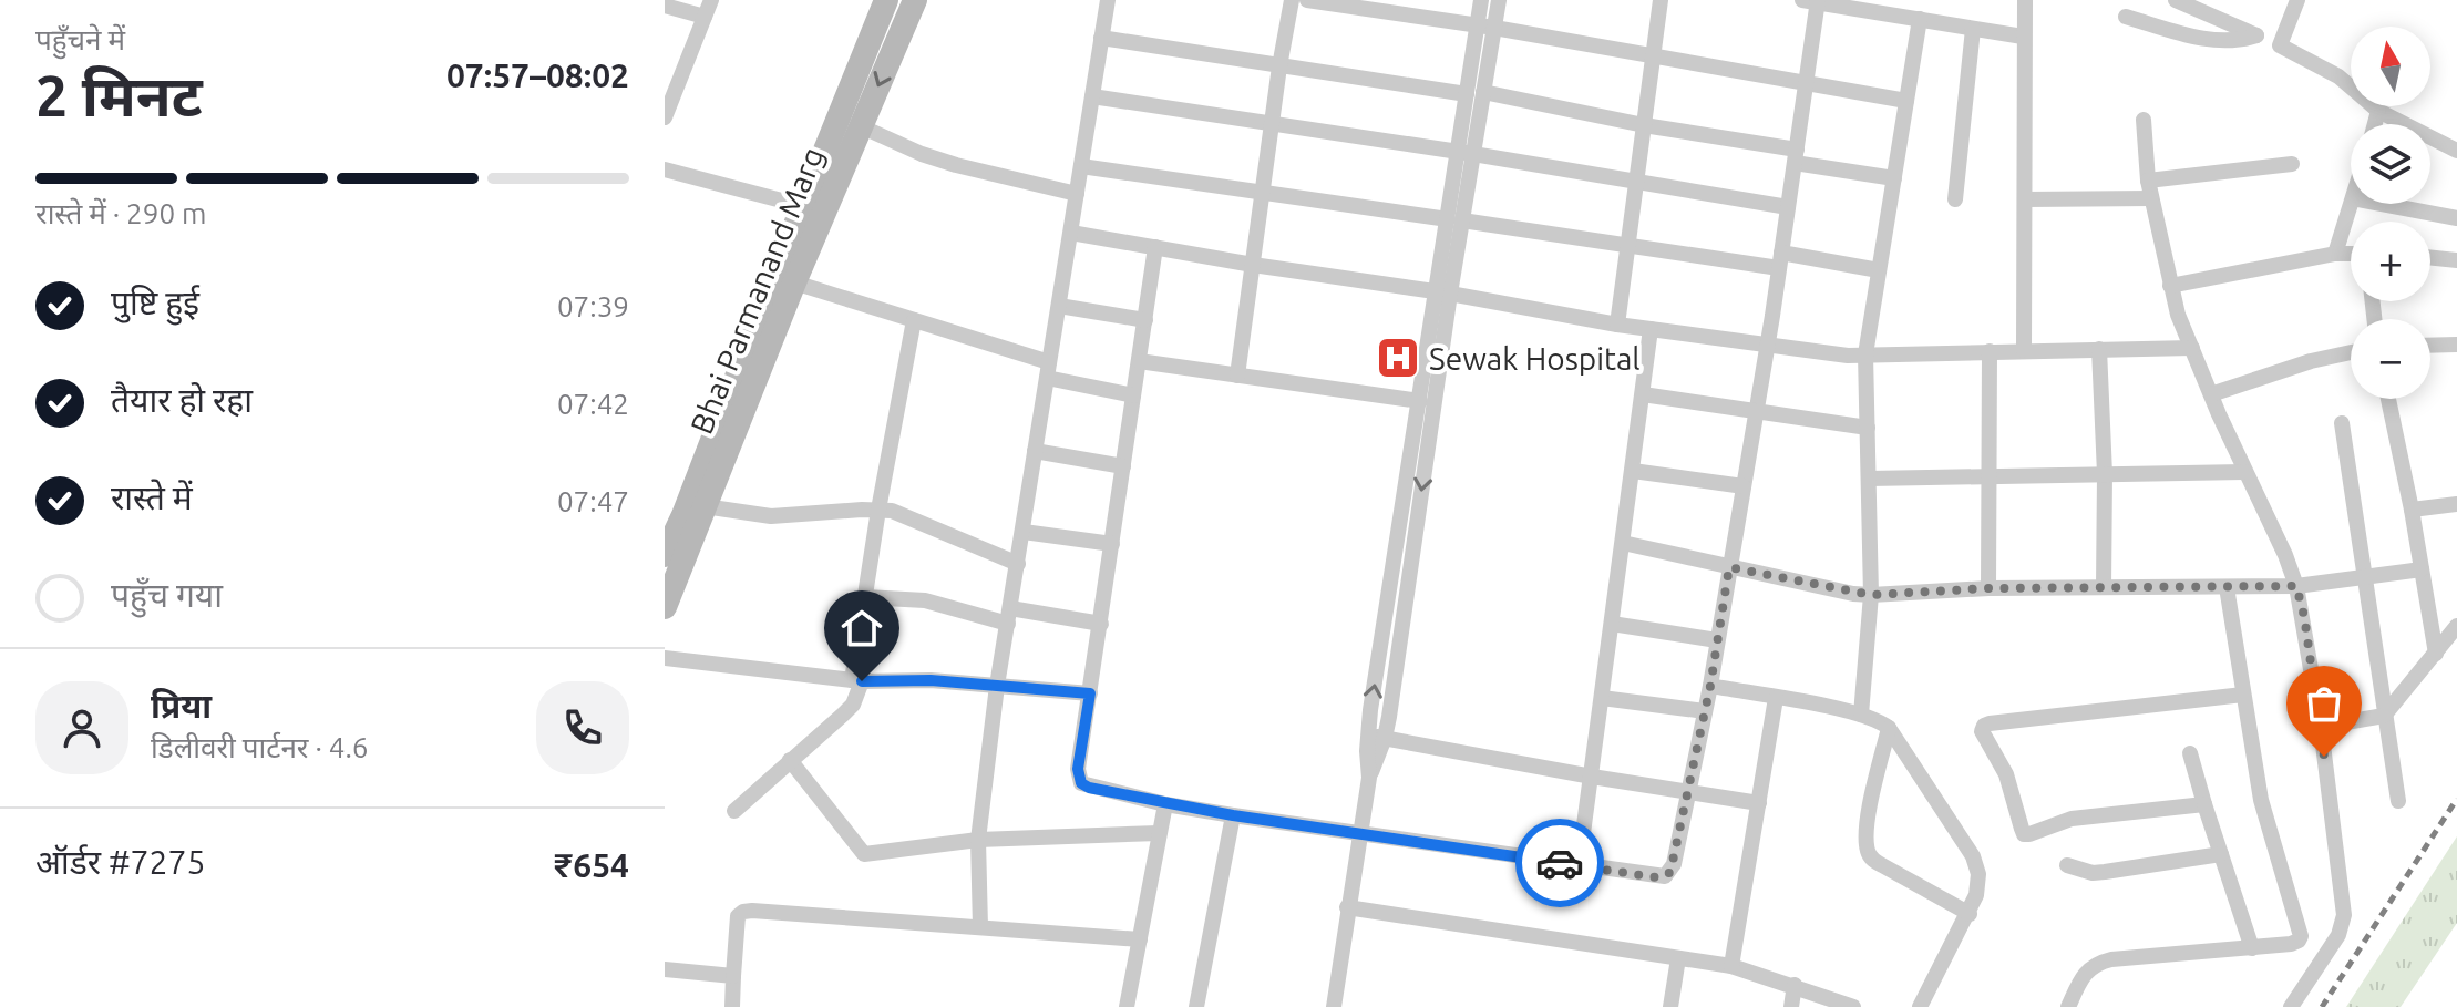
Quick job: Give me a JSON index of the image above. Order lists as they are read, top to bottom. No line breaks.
{"streets":{"street":["Bhai Parmanand Marg"]},"places":{"hospital":["Sewak Hospital"]},"north":"top","page":{"heading":["2 मिनट","पहुँचने में","07:57–08:02"],"panel":["प्रिया","डिलीवरी पार्टनर · 4.6","ऑर्डर #7275","₹654"],"map_buttons":["+","−"],"bar":"रास्ते में · 290 m","list":[["पुष्टि हुई","07:39"],["तैयार हो रहा","07:42"],["रास्ते में","07:47"],"पहुँच गया"]}}
